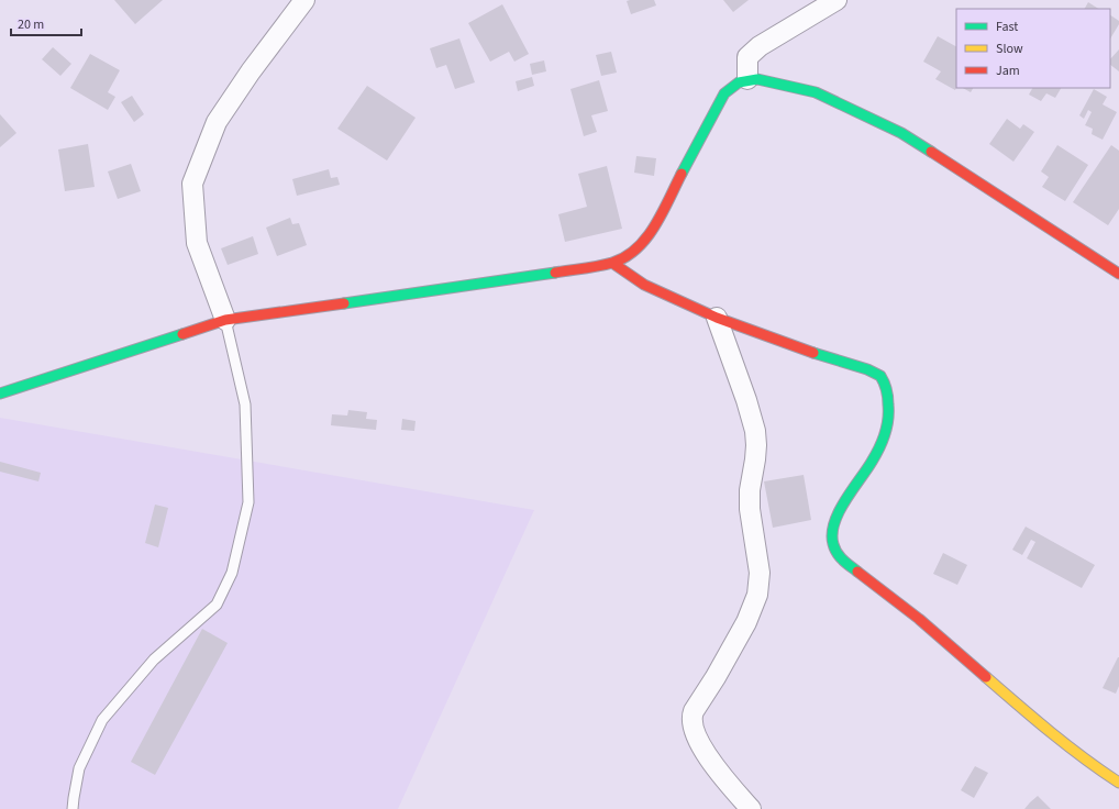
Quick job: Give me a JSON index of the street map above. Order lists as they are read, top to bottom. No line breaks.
{"legend":["Fast","Slow","Jam"],"scale_bar":"20 m"}
